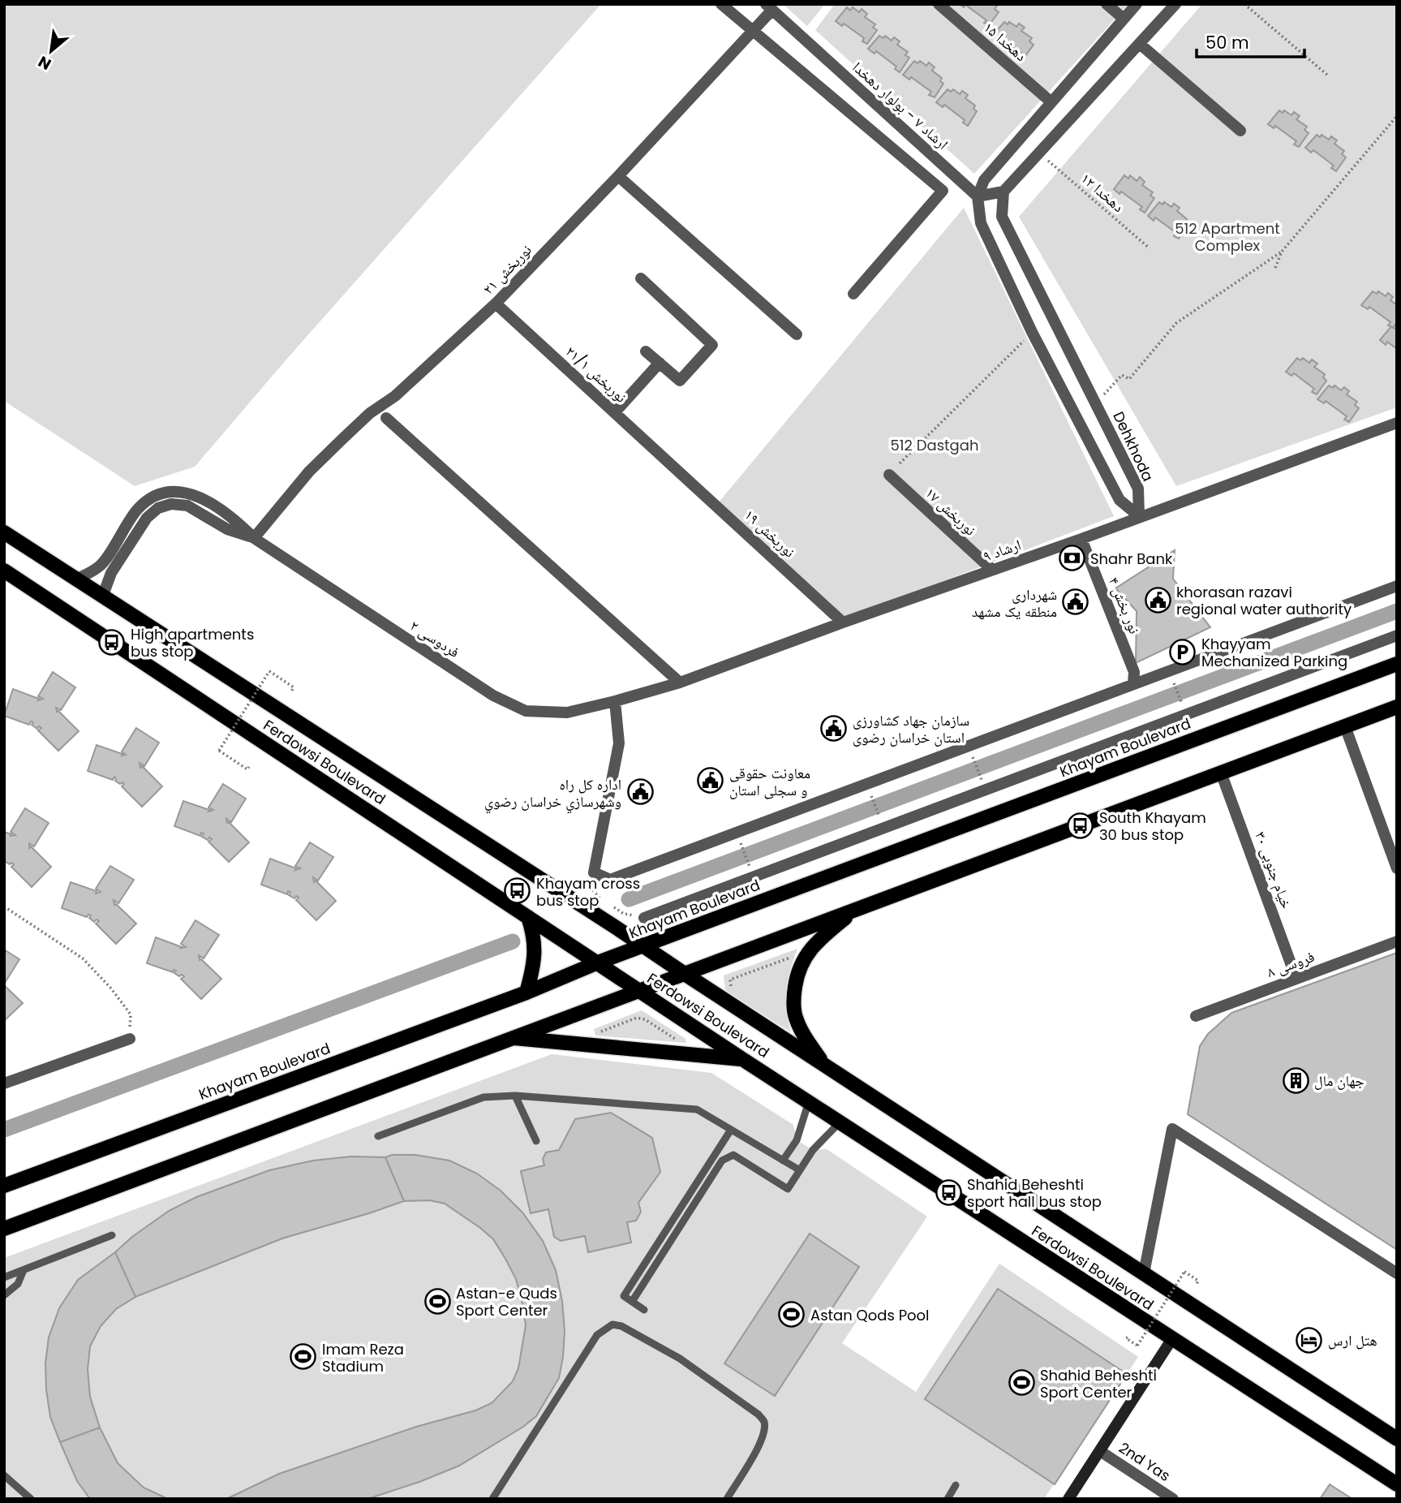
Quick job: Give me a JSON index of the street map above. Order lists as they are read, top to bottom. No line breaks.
{"streets":{"main road":["Khayam Boulevard","Ferdowsi Boulevard"],"street":["دهخدا ۱۵","ارشاد ۷ - بولوار دهخدا","نوربخش ۲۱","نوربخش ۲۱/۱","Dehkhoda","نوربخش ۱۷","نوربخش ۱۹","ارشاد ۹","نور بخش ۴","فردوسی ۲","خیام جنوبی ۳۰","فروسی ۸","2nd Yas"],"path":["دهخدا ۱۲"]},"crossings":[["ارشاد ۷ - بولوار دهخدا","نوربخش ۲۱"],["نوربخش ۲۱","نوربخش ۲۱/۱"],["نوربخش ۲۱","فردوسی ۲"],["نوربخش ۲۱/۱","نوربخش ۱۹"],["Dehkhoda","ارشاد ۹"],["نوربخش ۱۷","ارشاد ۹"],["نوربخش ۱۹","ارشاد ۹"],["ارشاد ۹","نور بخش ۴"],["ارشاد ۹","فردوسی ۲"],["فردوسی ۲","Ferdowsi Boulevard"],["Khayam Boulevard","Ferdowsi Boulevard"],["خیام جنوبی ۳۰","فروسی ۸"]],"parks":["512 Apartment Complex","512 Dastgah"],"places":{"bank":["Shahr Bank"],"public building":["khorasan razavi regional water authority","شهرداری منطقه یک مشهد","سازمان جهاد کشاورزی استان خراسان رضوی","معاونت حقوقی و سجلی استان","اداره كل راه وشهرسازي خراسان رضوي"],"bus stop":["High apartments bus stop","South Khayam 30 bus stop","Khayam cross bus stop","Shahid Beheshti sport hall bus stop"],"parking":["Khayyam Mechanized Parking"],"building":["جهان مال"],"sports":["Astan-e Quds Sport Center","Astan Qods Pool","Imam Reza Stadium","Shahid Beheshti Sport Center"],"hotel":["هتل ارس"]},"scale_bar":"50 m","north":"bottom left"}
